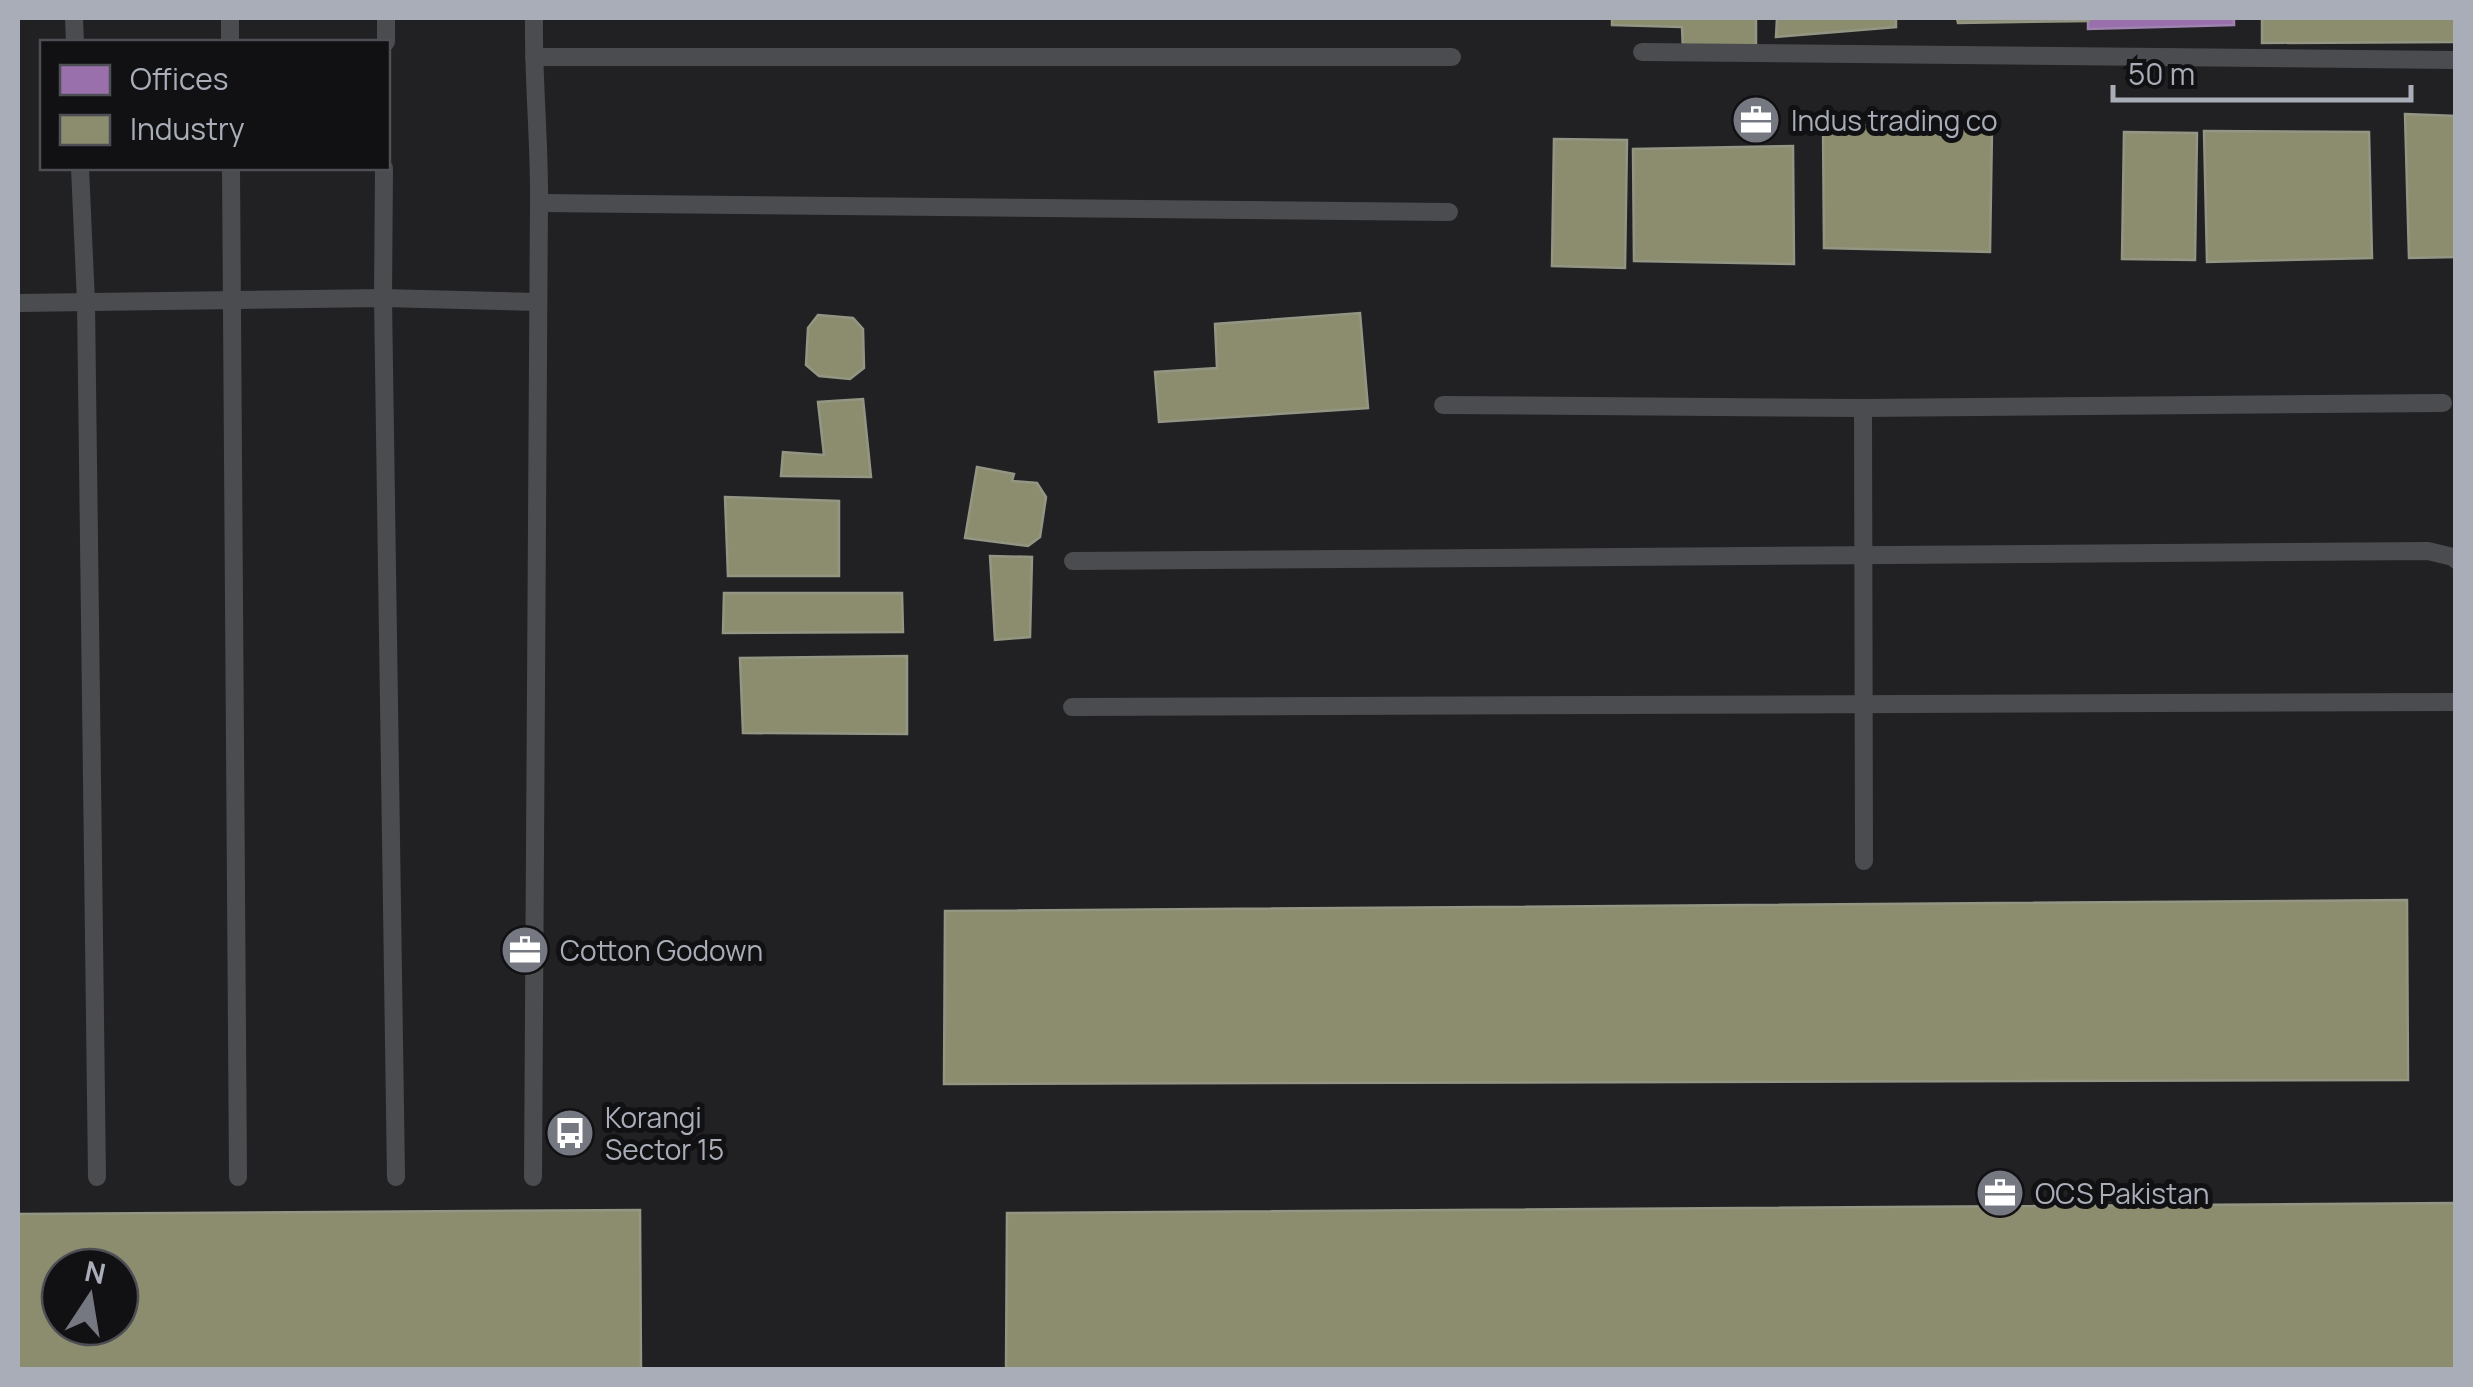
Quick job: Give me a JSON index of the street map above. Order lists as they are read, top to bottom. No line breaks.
{"places":{"office":["Indus trading co","Cotton Godown","OCS Pakistan"],"bus stop":["Korangi Sector 15"]},"legend":["Offices","Industry"],"scale_bar":"50 m","north":"top"}
